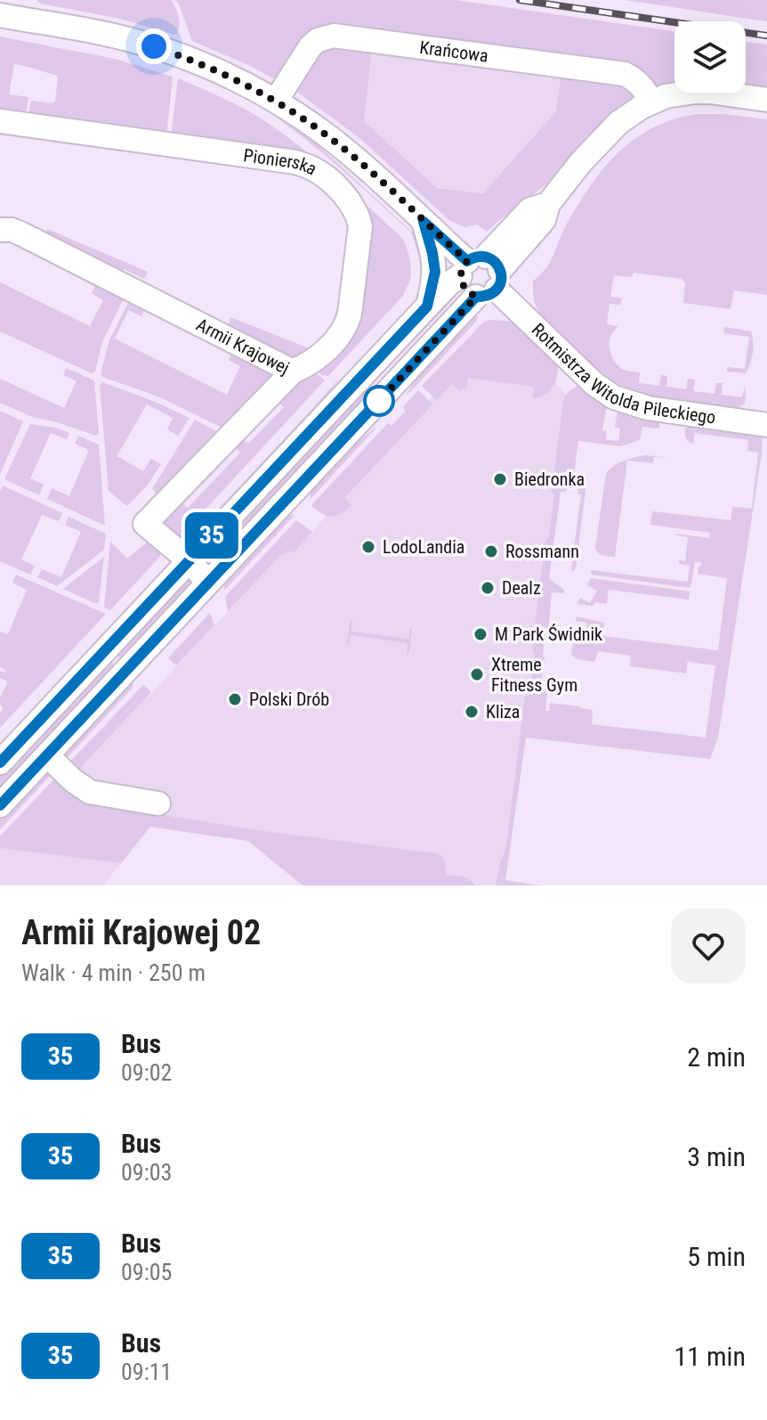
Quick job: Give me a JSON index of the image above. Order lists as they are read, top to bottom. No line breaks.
{"streets":{"street":["Krańcowa","Pionierska","Armii Krajowej","Rotmistrza Witolda Pileckiego"]},"crossings":[["Krańcowa","Rotmistrza Witolda Pileckiego"],["Pionierska","Armii Krajowej"]],"places":["Biedronka","LodoLandia","Rossmann","Dealz","M Park Świdnik","Xtreme Fitness Gym","Polski Drób","Kliza"],"lines":["bus line 35"],"page":{"on_map":"35","heading":["Armii Krajowej 02","Walk · 4 min · 250 m"],"list":[{"mark":"35","name":"Bus","note":"09:02","value":"2 min"},{"mark":"35","name":"Bus","note":"09:03","value":"3 min"},{"mark":"35","name":"Bus","note":"09:05","value":"5 min"},{"mark":"35","name":"Bus","note":"09:11","value":"11 min"}]}}
